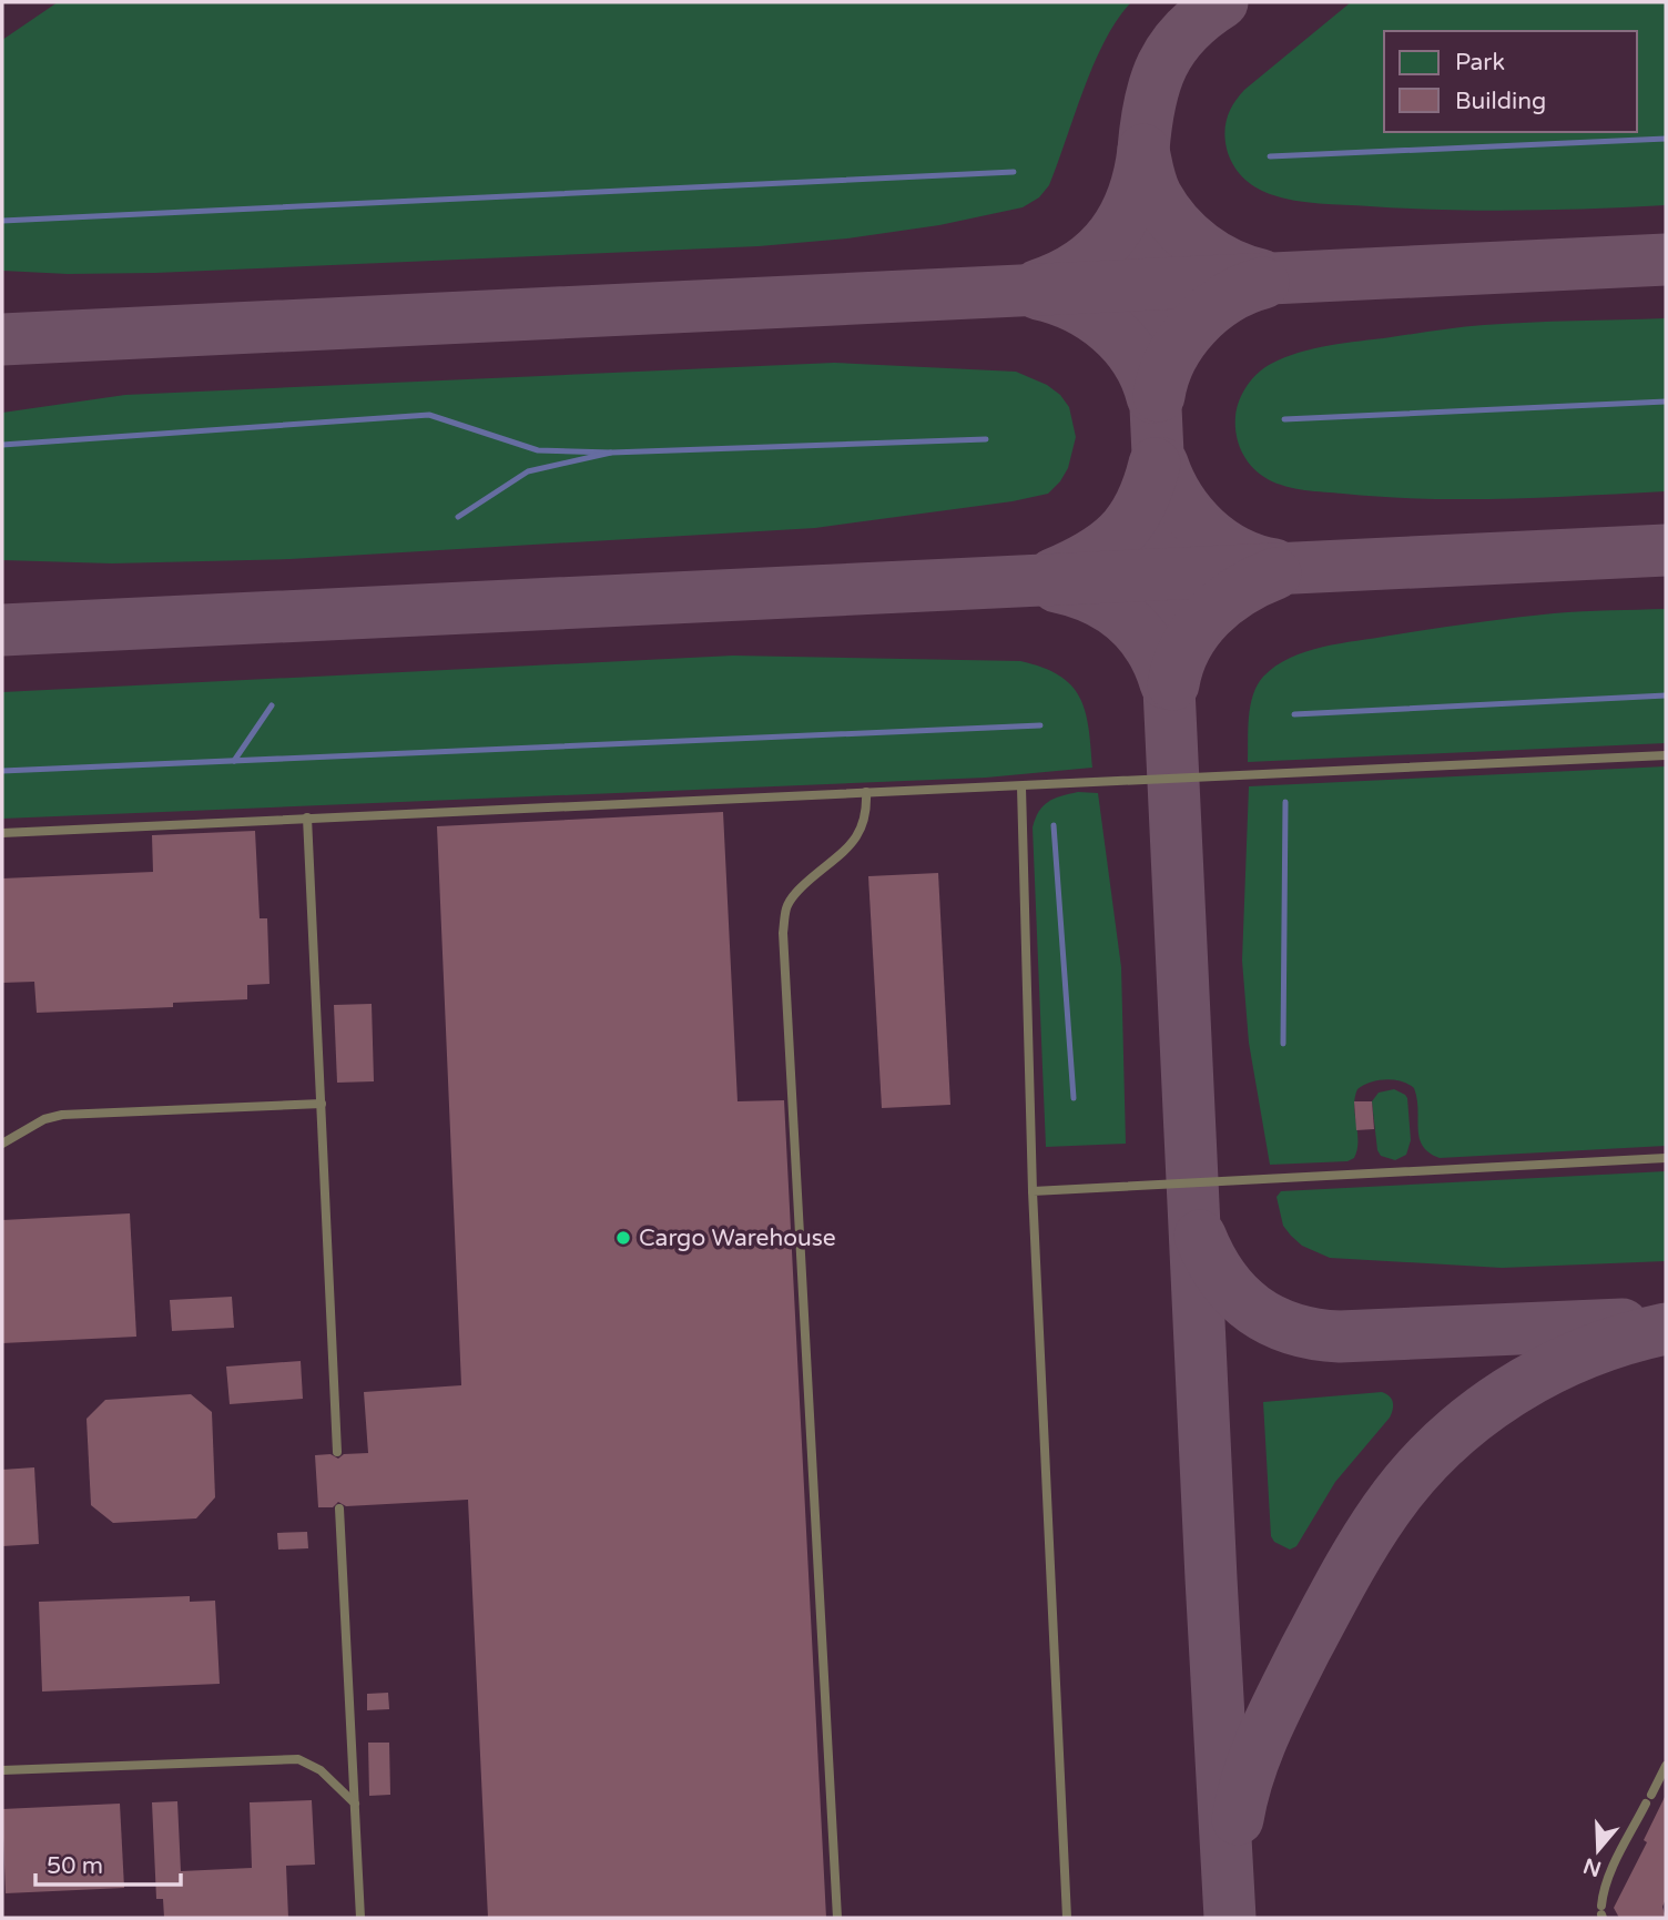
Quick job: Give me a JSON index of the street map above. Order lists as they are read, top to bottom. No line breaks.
{"places":["Cargo Warehouse"],"legend":["Park","Building"],"scale_bar":"50 m","north":"bottom"}
